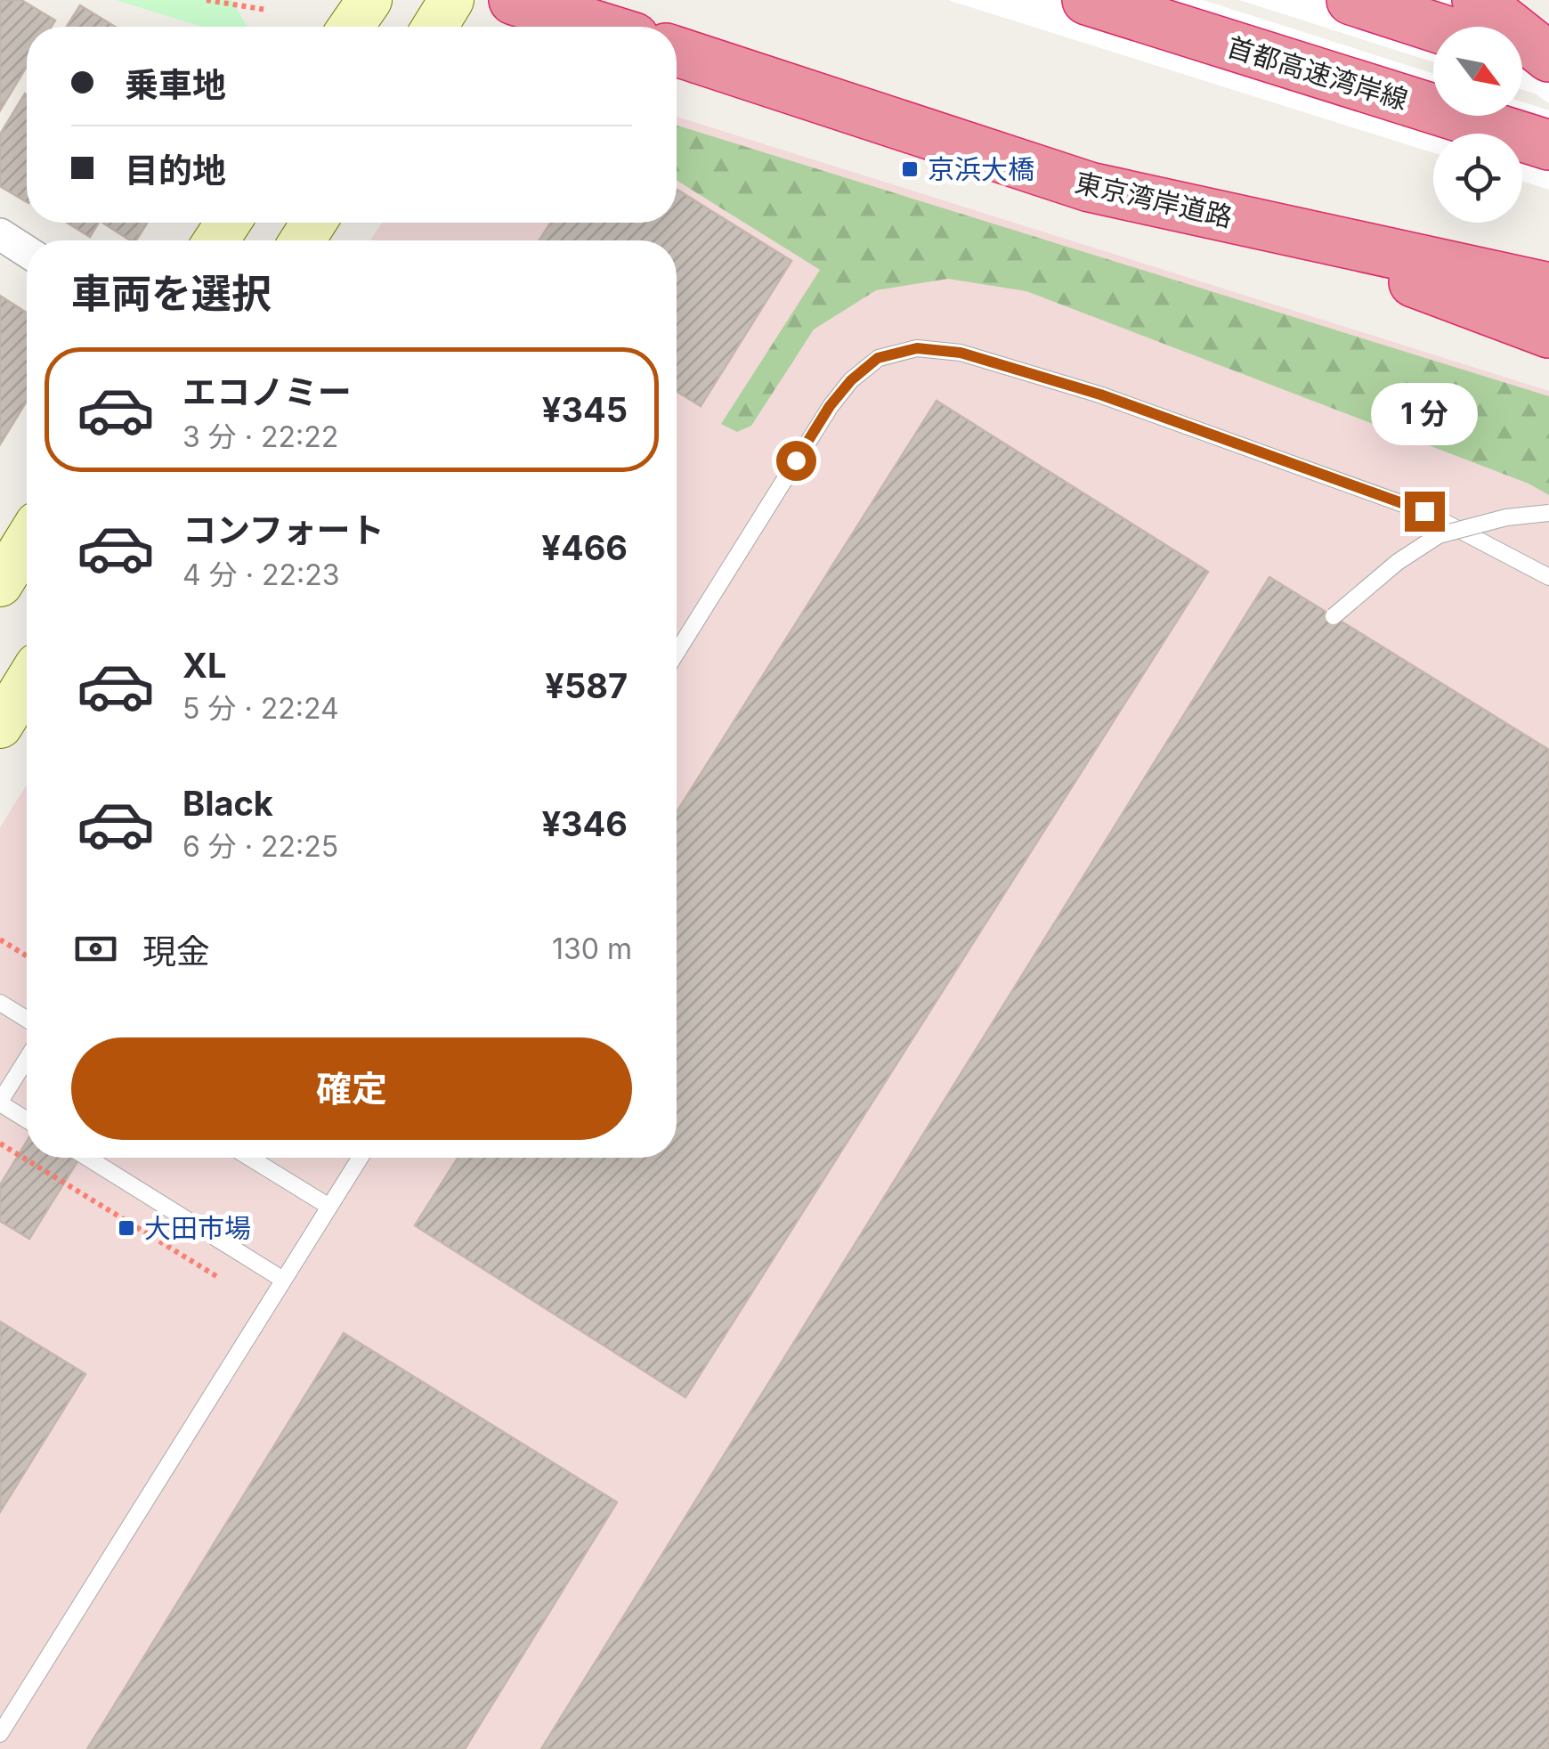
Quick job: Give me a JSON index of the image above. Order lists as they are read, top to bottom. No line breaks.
{"streets":{"highway":["首都高速湾岸線","東京湾岸道路"]},"places":{"transit":["京浜大橋","大田市場"]},"north":"bottom right","page":{"banner":["乗車地","目的地"],"heading":"車両を選択","list":[{"name":"エコノミー","note":"3 分 · 22:22","value":"¥345"},{"name":"コンフォート","note":"4 分 · 22:23","value":"¥466"},{"name":"XL","note":"5 分 · 22:24","value":"¥587"},{"name":"Black","note":"6 分 · 22:25","value":"¥346"}],"bubble":"1 分","pay":["現金","130 m"],"buttons":"確定"}}
